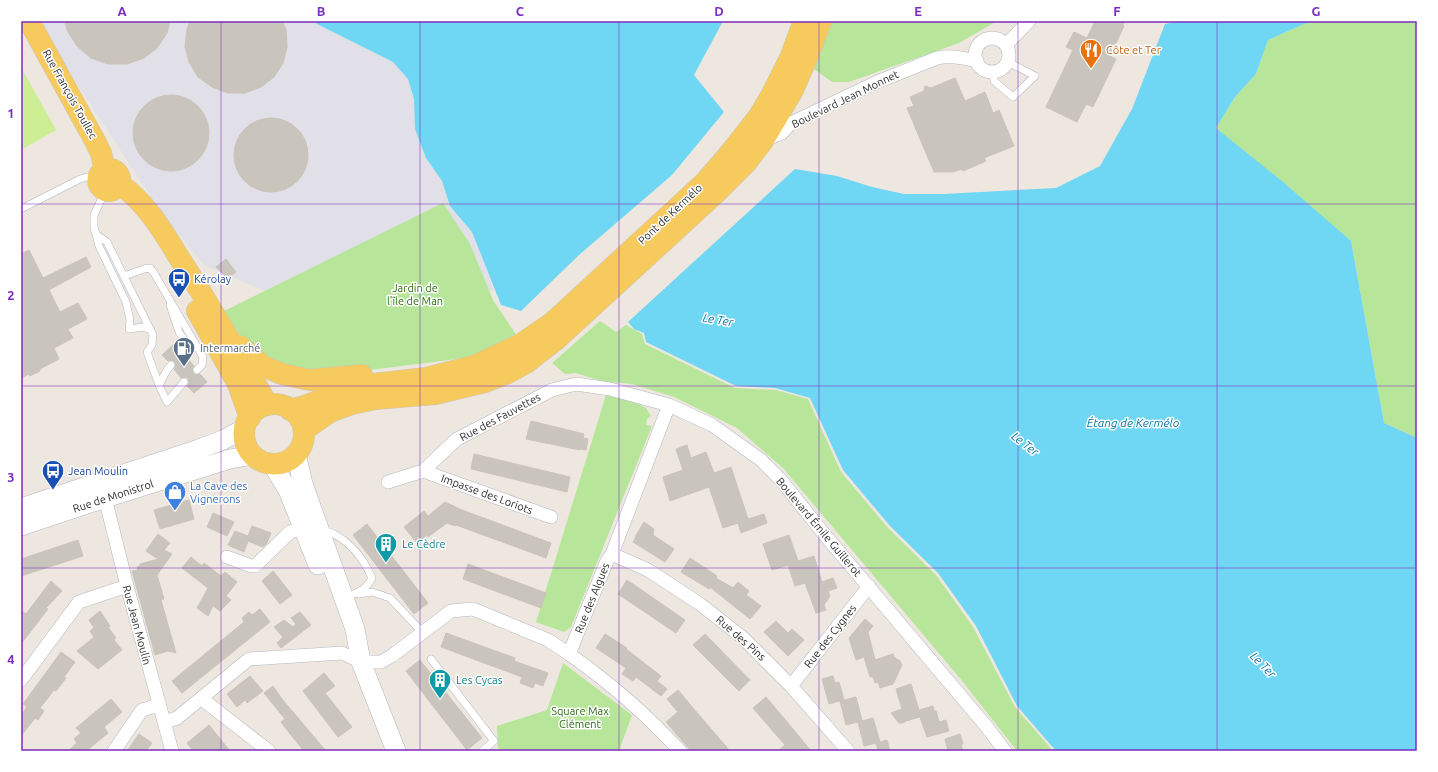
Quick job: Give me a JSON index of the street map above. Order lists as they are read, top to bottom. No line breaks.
{"streets":{"main road":["Rue François Toullec","Pont de Kermélo"],"street":["Boulevard Jean Monnet","Rue des Fauvettes","Impasse des Loriots","Rue de Monistrol","Boulevard Émile Guillerot","Rue des Algues","Rue Jean Moulin","Rue des Cygnes","Rue des Pins"]},"crossings":[["Rue François Toullec","Rue de Monistrol"],["Boulevard Jean Monnet","Pont de Kermélo"],["Rue des Fauvettes","Impasse des Loriots"],["Rue des Fauvettes","Boulevard Émile Guillerot"],["Rue de Monistrol","Rue Jean Moulin"],["Boulevard Émile Guillerot","Rue des Algues"],["Boulevard Émile Guillerot","Rue des Cygnes"],["Rue des Algues","Rue des Pins"],["Rue des Cygnes","Rue des Pins"]],"water":["Le Ter","Étang de Kermélo"],"parks":["Jardin de l'île de Man","Square Max Clément"],"places":{"restaurant":["Côte et Ter"],"bus stop":["Kérolay","Jean Moulin"],"fuel station":["Intermarché"],"shop":["La Cave des Vignerons"],"building":["Le Cèdre","Les Cycas"]},"grid":{"columns":["A","B","C","D","E","F","G"],"rows":["1","2","3","4"]}}
